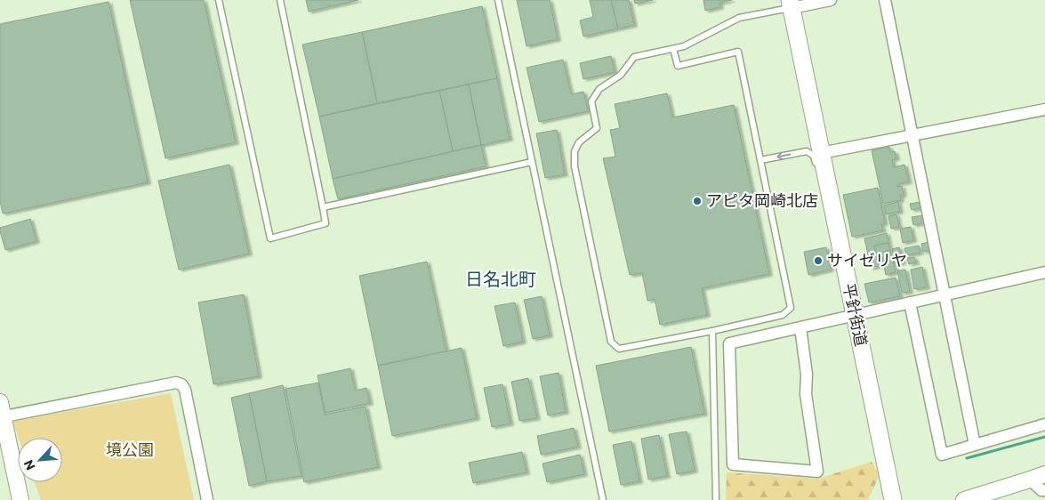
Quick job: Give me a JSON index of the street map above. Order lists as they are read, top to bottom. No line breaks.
{"streets":{"main road":["平針街道"]},"districts":["日名北町"],"parks":["境公園"],"places":["アピタ岡崎北店","サイゼリヤ"],"north":"bottom left"}
